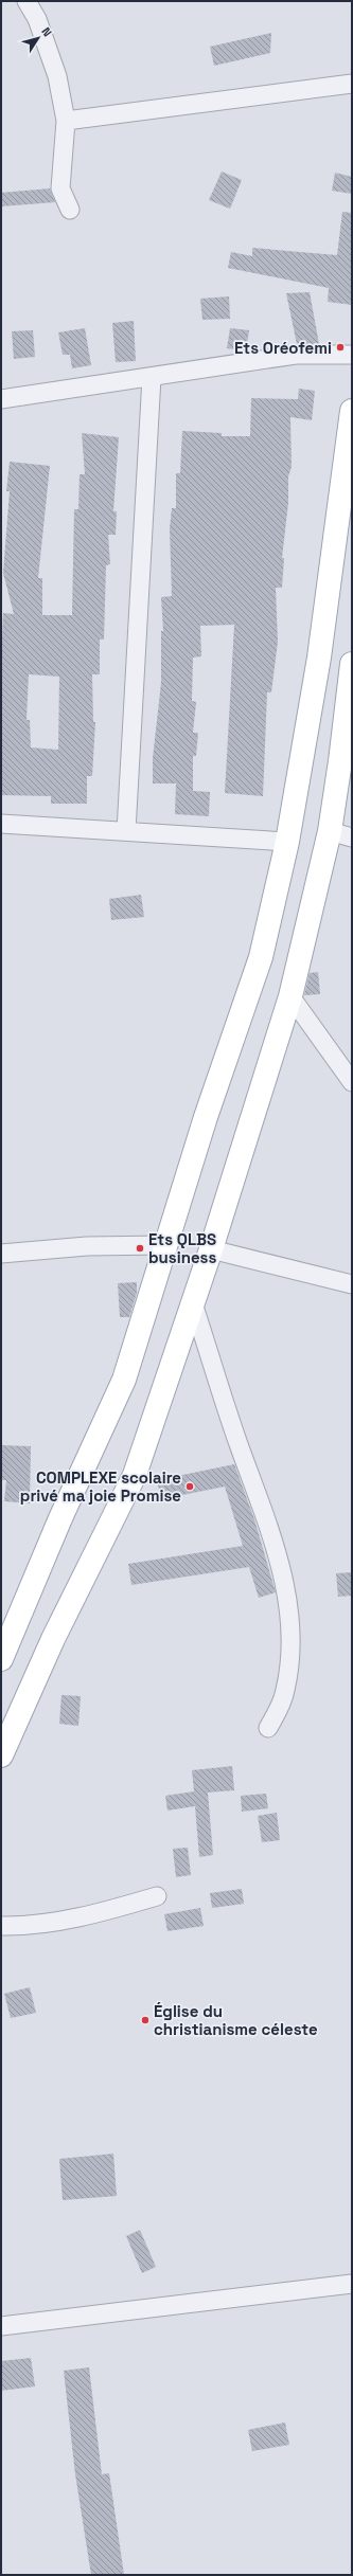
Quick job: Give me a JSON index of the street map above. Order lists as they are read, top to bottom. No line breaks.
{"places":["Ets Oréofemi","Ets QLBS business","COMPLEXE scolaire privé ma joie Promise","Église du christianisme céleste"],"north":"top right"}
